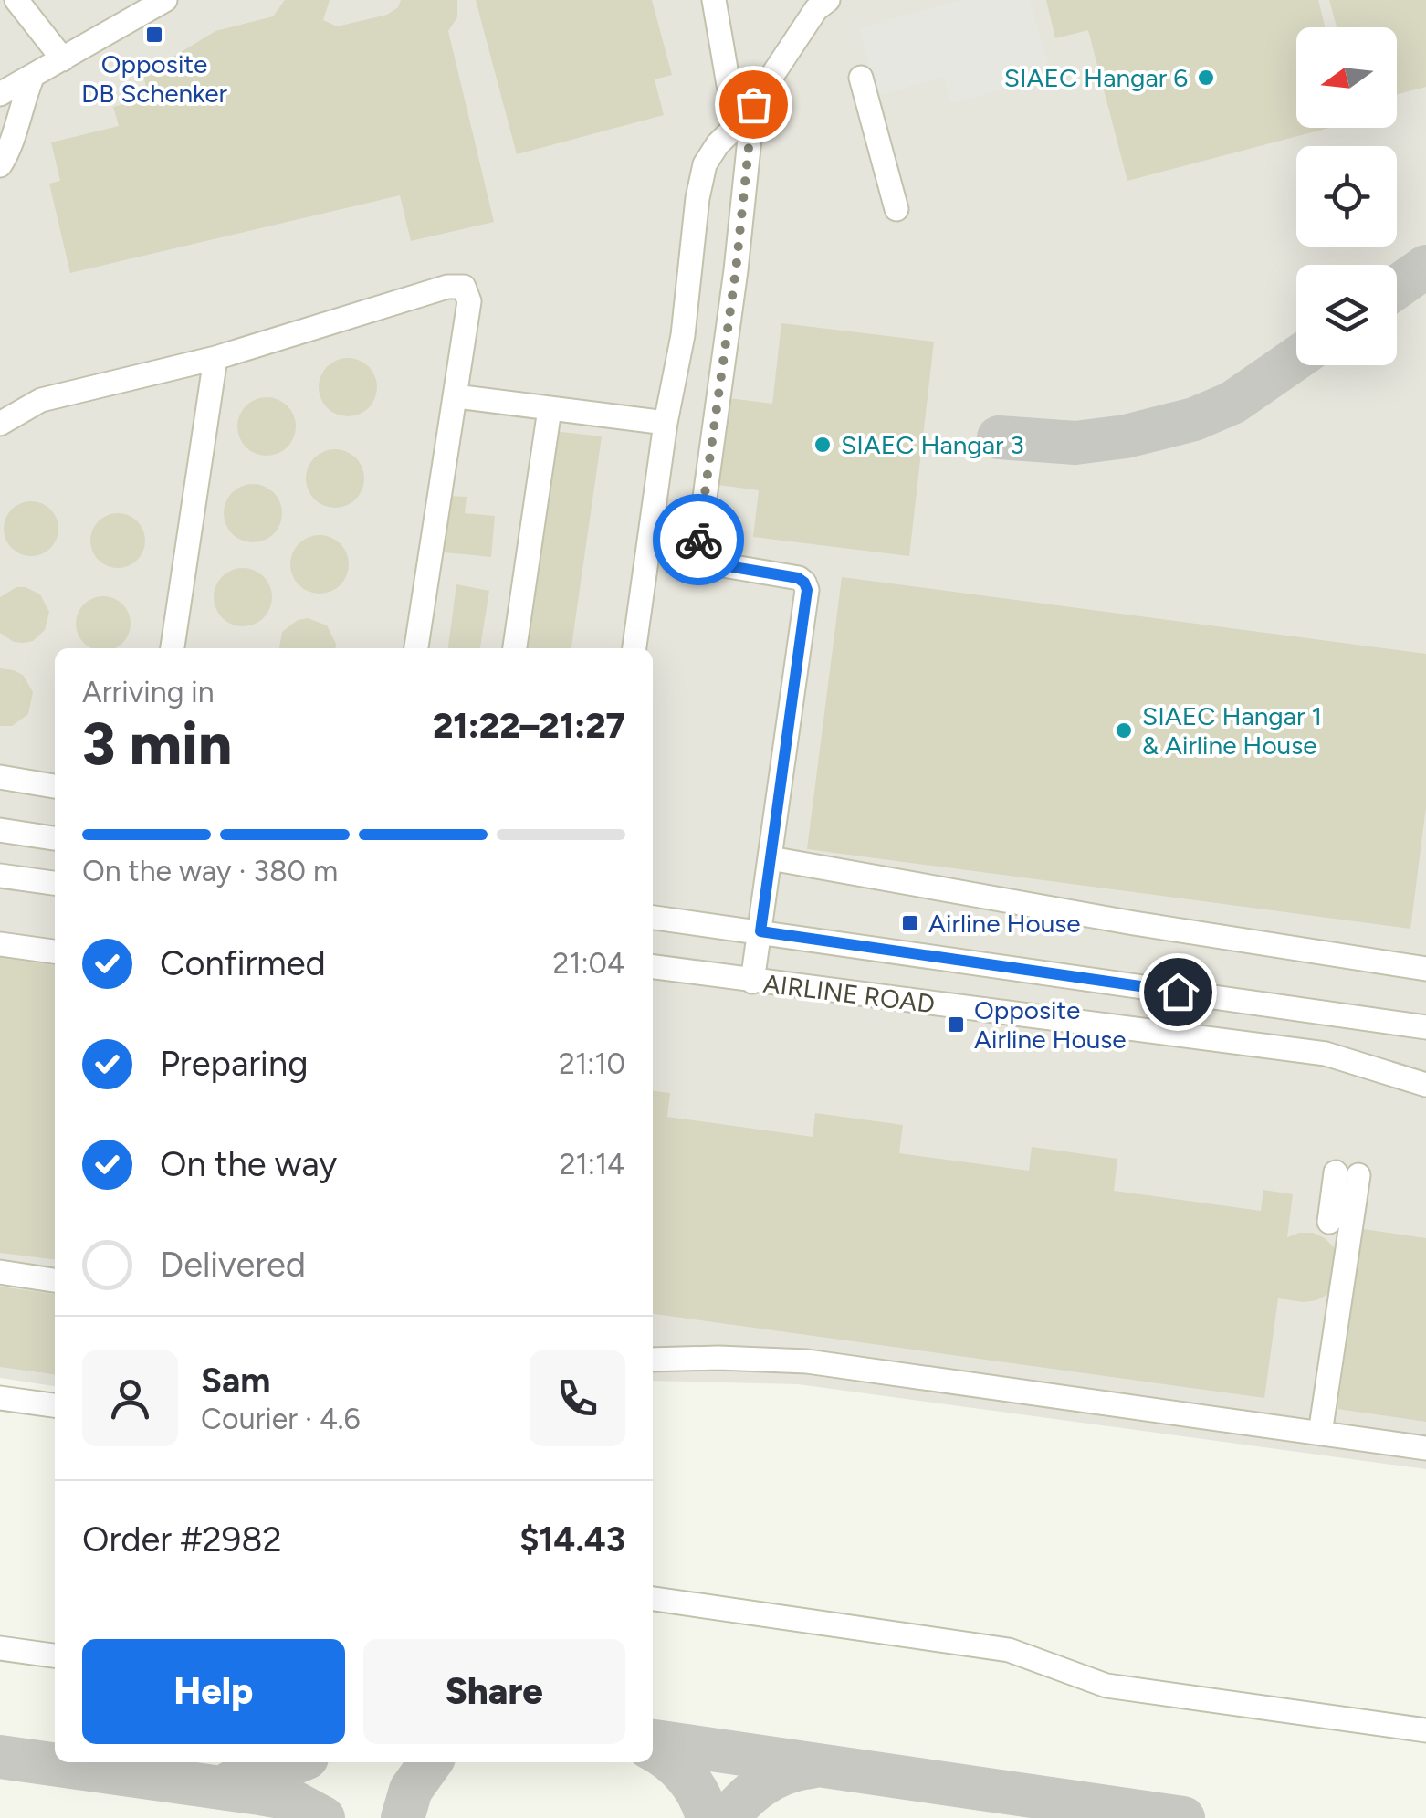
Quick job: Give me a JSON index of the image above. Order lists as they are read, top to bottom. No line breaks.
{"streets":{"street":["AIRLINE ROAD"]},"places":{"transit":["Opposite DB Schenker","Airline House","Opposite Airline House"],"other":["SIAEC Hangar 6","SIAEC Hangar 3","SIAEC Hangar 1 & Airline House"]},"north":"left","page":{"heading":["3 min","Arriving in","21:22–21:27"],"panel":["Sam","Courier · 4.6","Order #2982","$14.43"],"bar":"On the way · 380 m","list":[["Confirmed","21:04"],["Preparing","21:10"],["On the way","21:14"],"Delivered"],"buttons":["Help","Share"]}}
